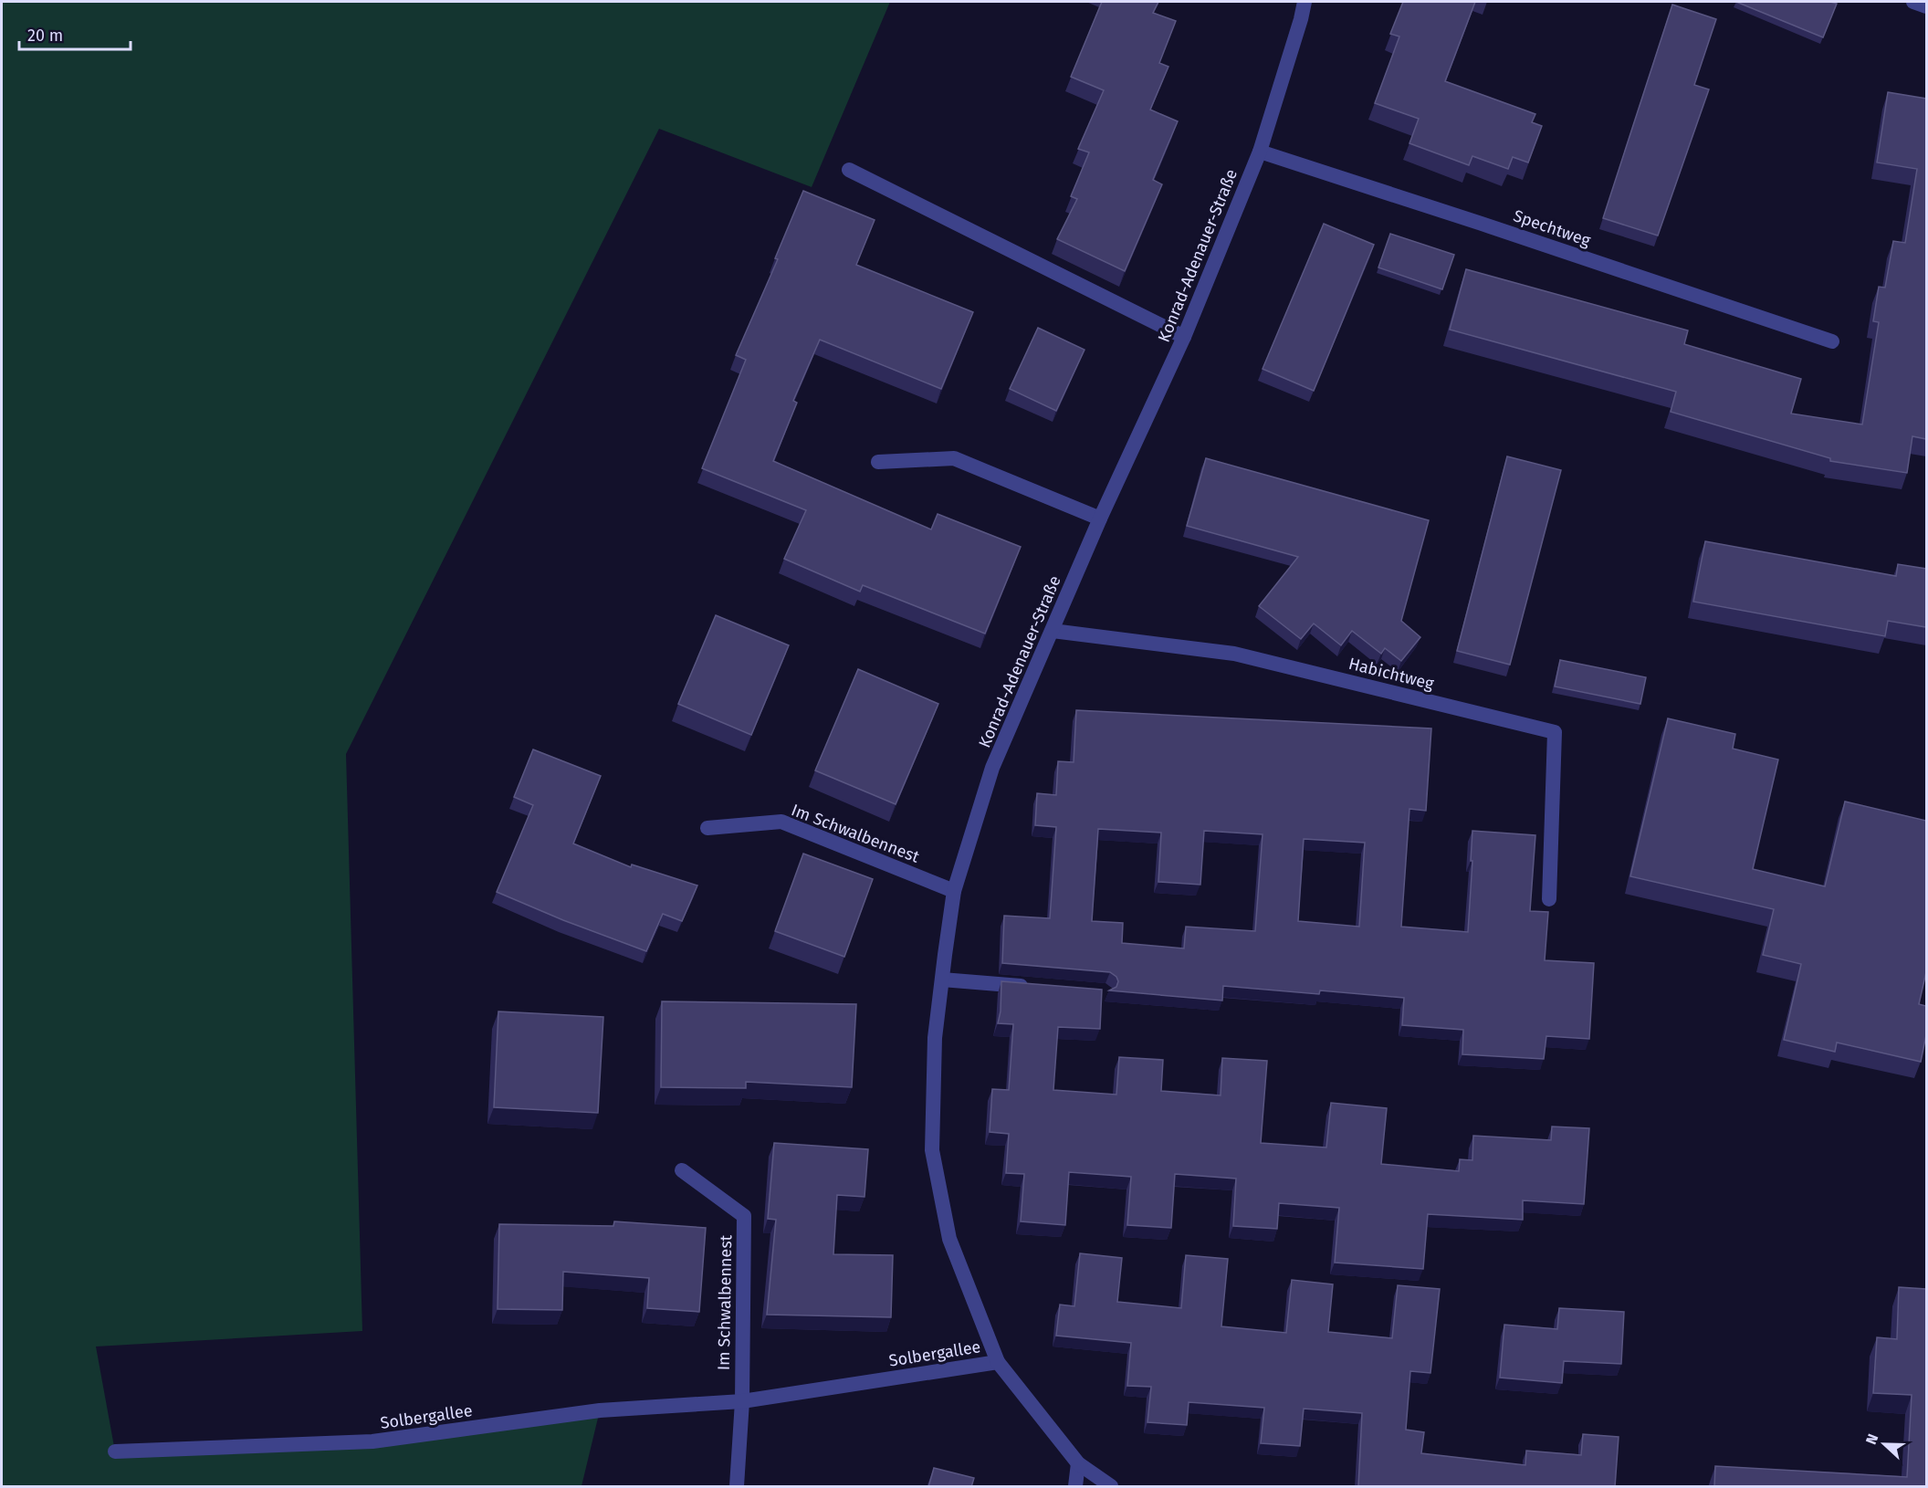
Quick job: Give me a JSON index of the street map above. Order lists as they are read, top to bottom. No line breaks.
{"streets":{"street":["Spechtweg","Konrad-Adenauer-Straße","Habichtweg","Im Schwalbennest","Solbergallee"]},"crossings":[["Spechtweg","Konrad-Adenauer-Straße"],["Konrad-Adenauer-Straße","Habichtweg"],["Konrad-Adenauer-Straße","Im Schwalbennest"],["Konrad-Adenauer-Straße","Solbergallee"],["Im Schwalbennest","Solbergallee"]],"scale_bar":"20 m","north":"left"}
